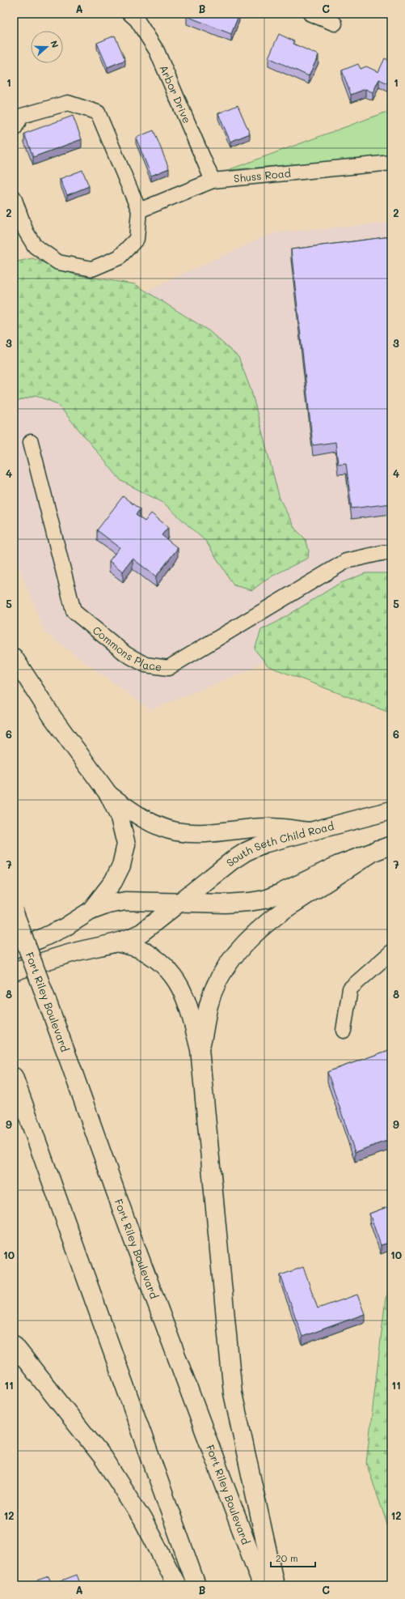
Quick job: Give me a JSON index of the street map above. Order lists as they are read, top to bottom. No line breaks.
{"streets":{"main road":["South Seth Child Road","Fort Riley Boulevard"],"street":["Arbor Drive","Shuss Road","Commons Place"]},"crossings":[["Arbor Drive","Shuss Road"]],"scale_bar":"20 m","north":"right","grid":{"columns":["A","B","C"],"rows":["1","2","3","4","5","6","7","8","9","10","11","12"]}}
